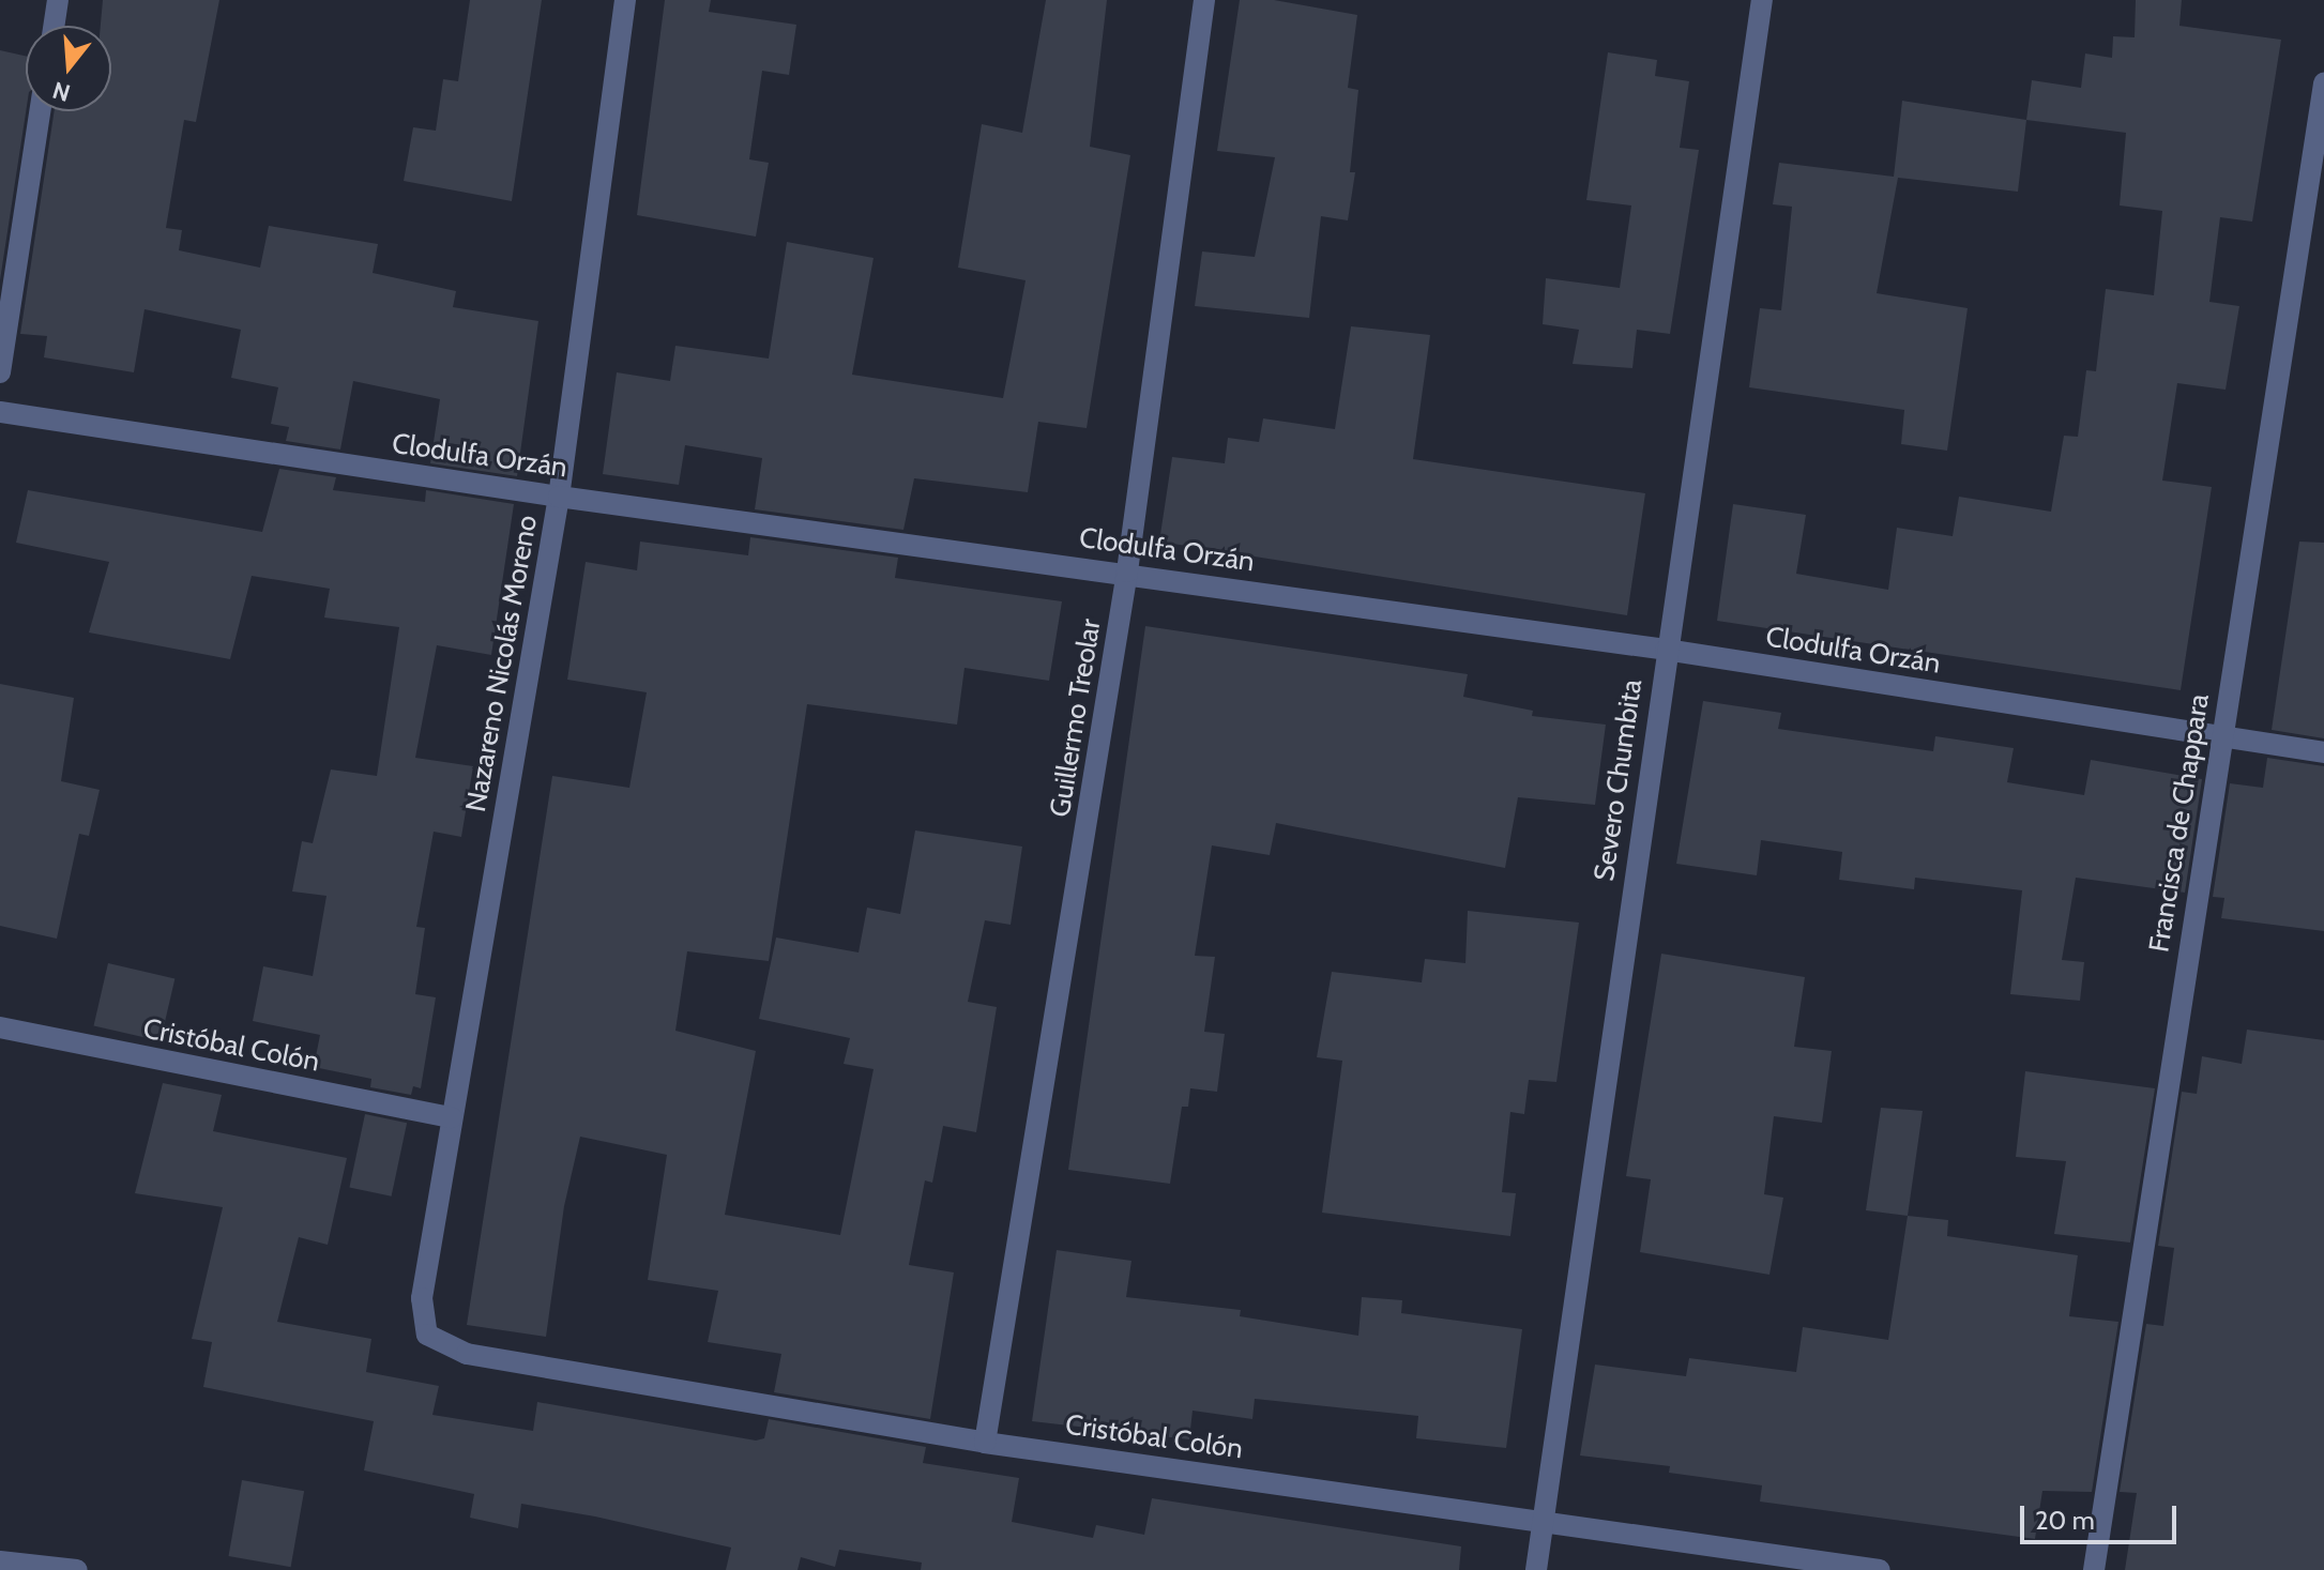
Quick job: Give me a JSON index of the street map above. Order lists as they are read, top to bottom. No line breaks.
{"streets":{"street":["Clodulfa Orzán","Nazareno Nicolás Moreno","Guillermo Treolar","Severo Chumbita","Francisca de Chappara","Cristóbal Colón"]},"crossings":[["Clodulfa Orzán","Nazareno Nicolás Moreno"],["Clodulfa Orzán","Guillermo Treolar"],["Clodulfa Orzán","Severo Chumbita"],["Clodulfa Orzán","Francisca de Chappara"],["Nazareno Nicolás Moreno","Cristóbal Colón"],["Guillermo Treolar","Cristóbal Colón"],["Severo Chumbita","Cristóbal Colón"]],"scale_bar":"20 m","north":"bottom"}
